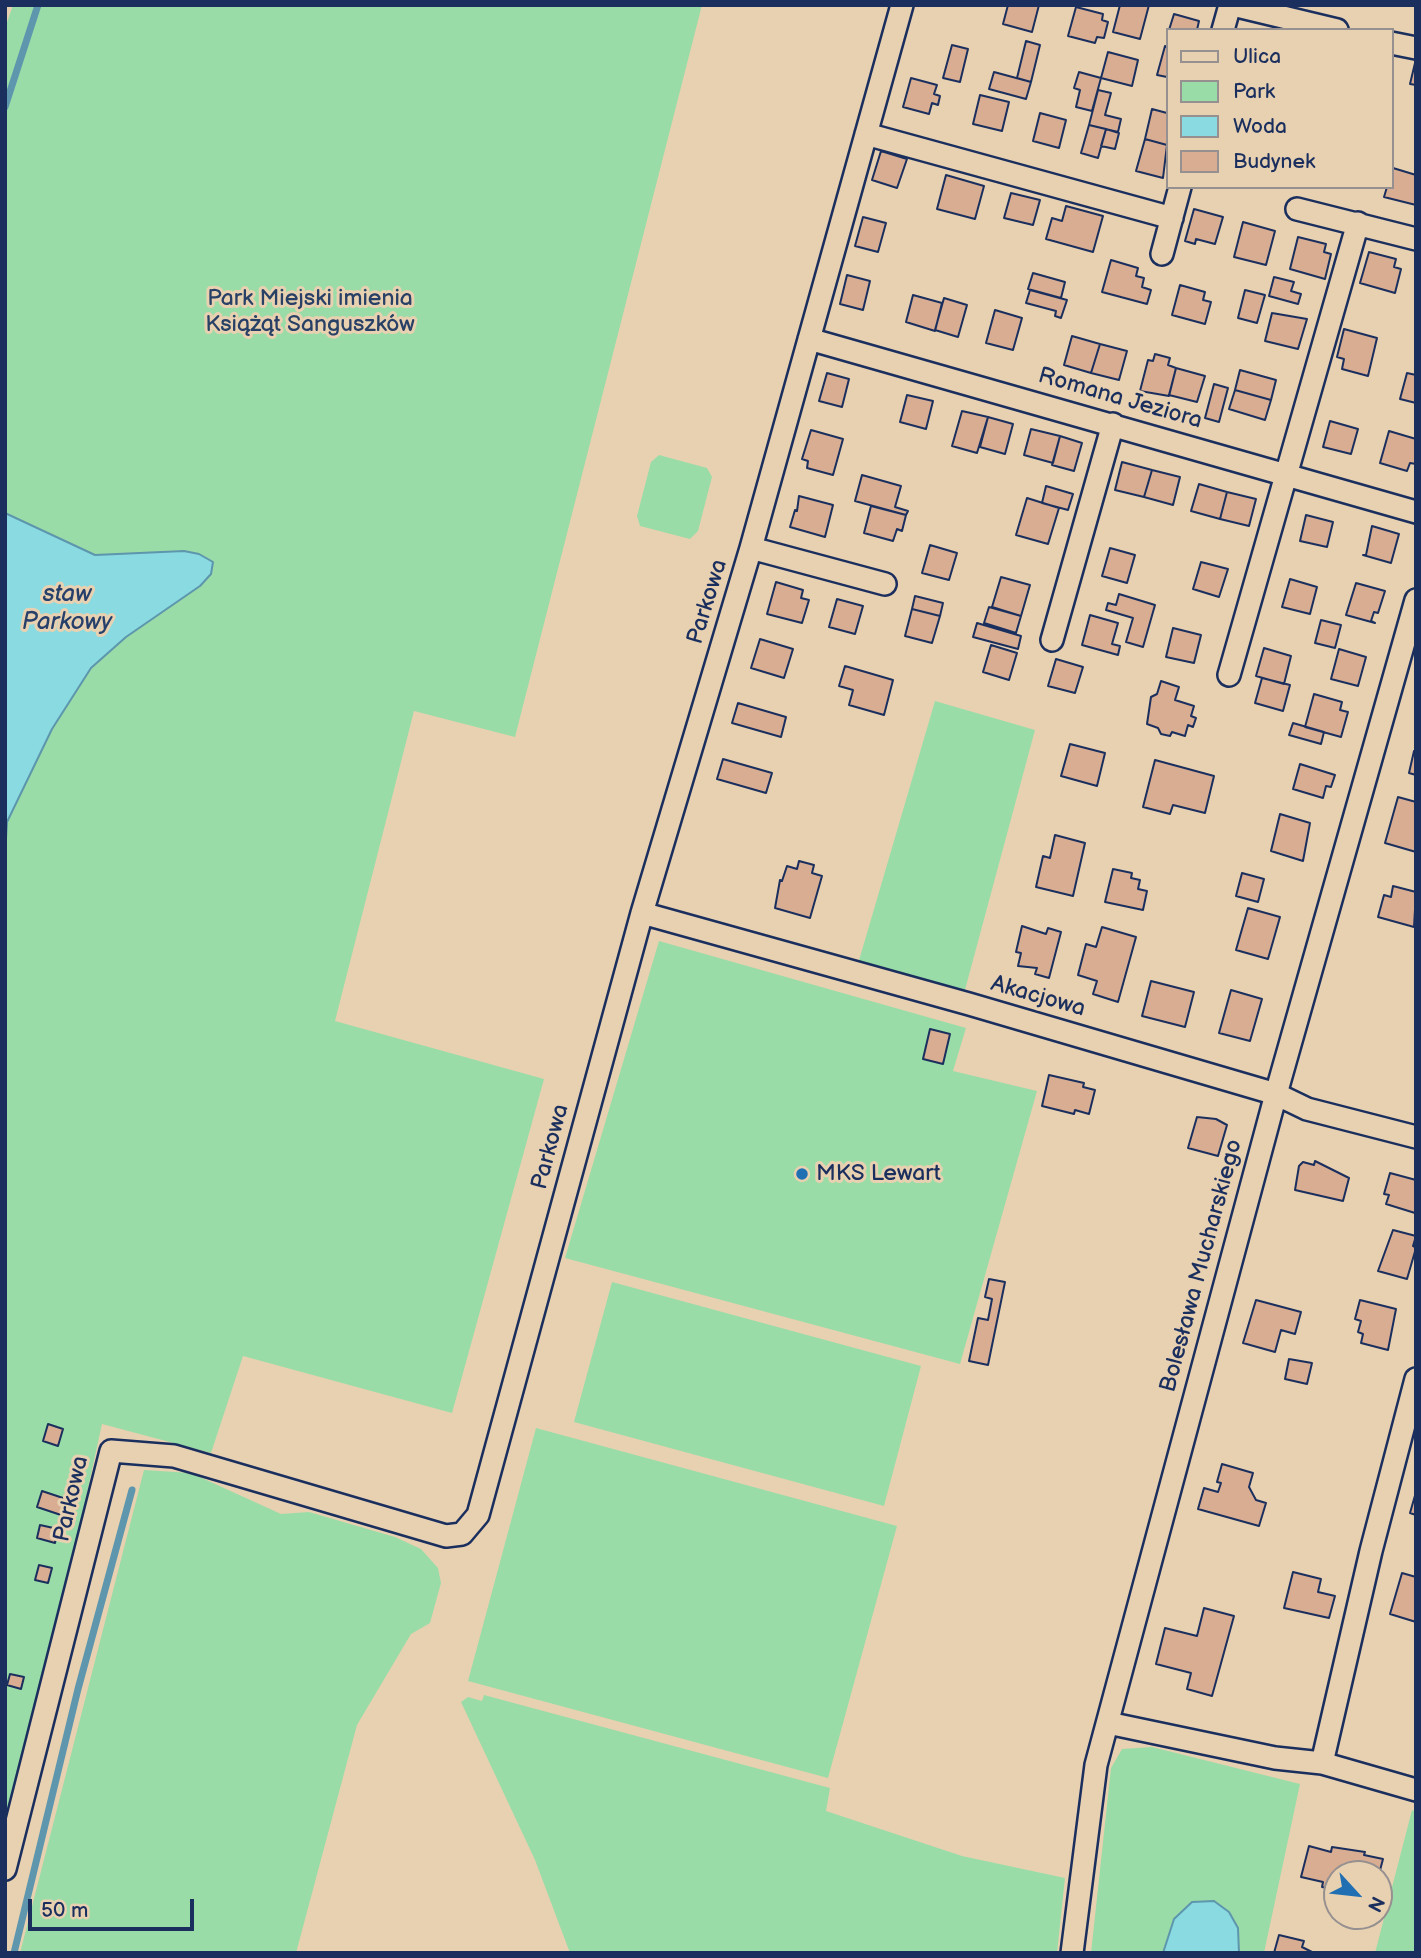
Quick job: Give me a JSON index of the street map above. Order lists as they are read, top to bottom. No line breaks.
{"streets":{"street":["Romana Jeziora","Parkowa","Akacjowa","Bolesława Mucharskiego"]},"crossings":[["Romana Jeziora","Parkowa"],["Parkowa","Akacjowa"],["Akacjowa","Bolesława Mucharskiego"]],"water":["staw Parkowy"],"parks":["Park Miejski imienia Książąt Sanguszków"],"places":["MKS Lewart"],"legend":["Ulica","Park","Woda","Budynek"],"scale_bar":"50 m","north":"bottom right"}
